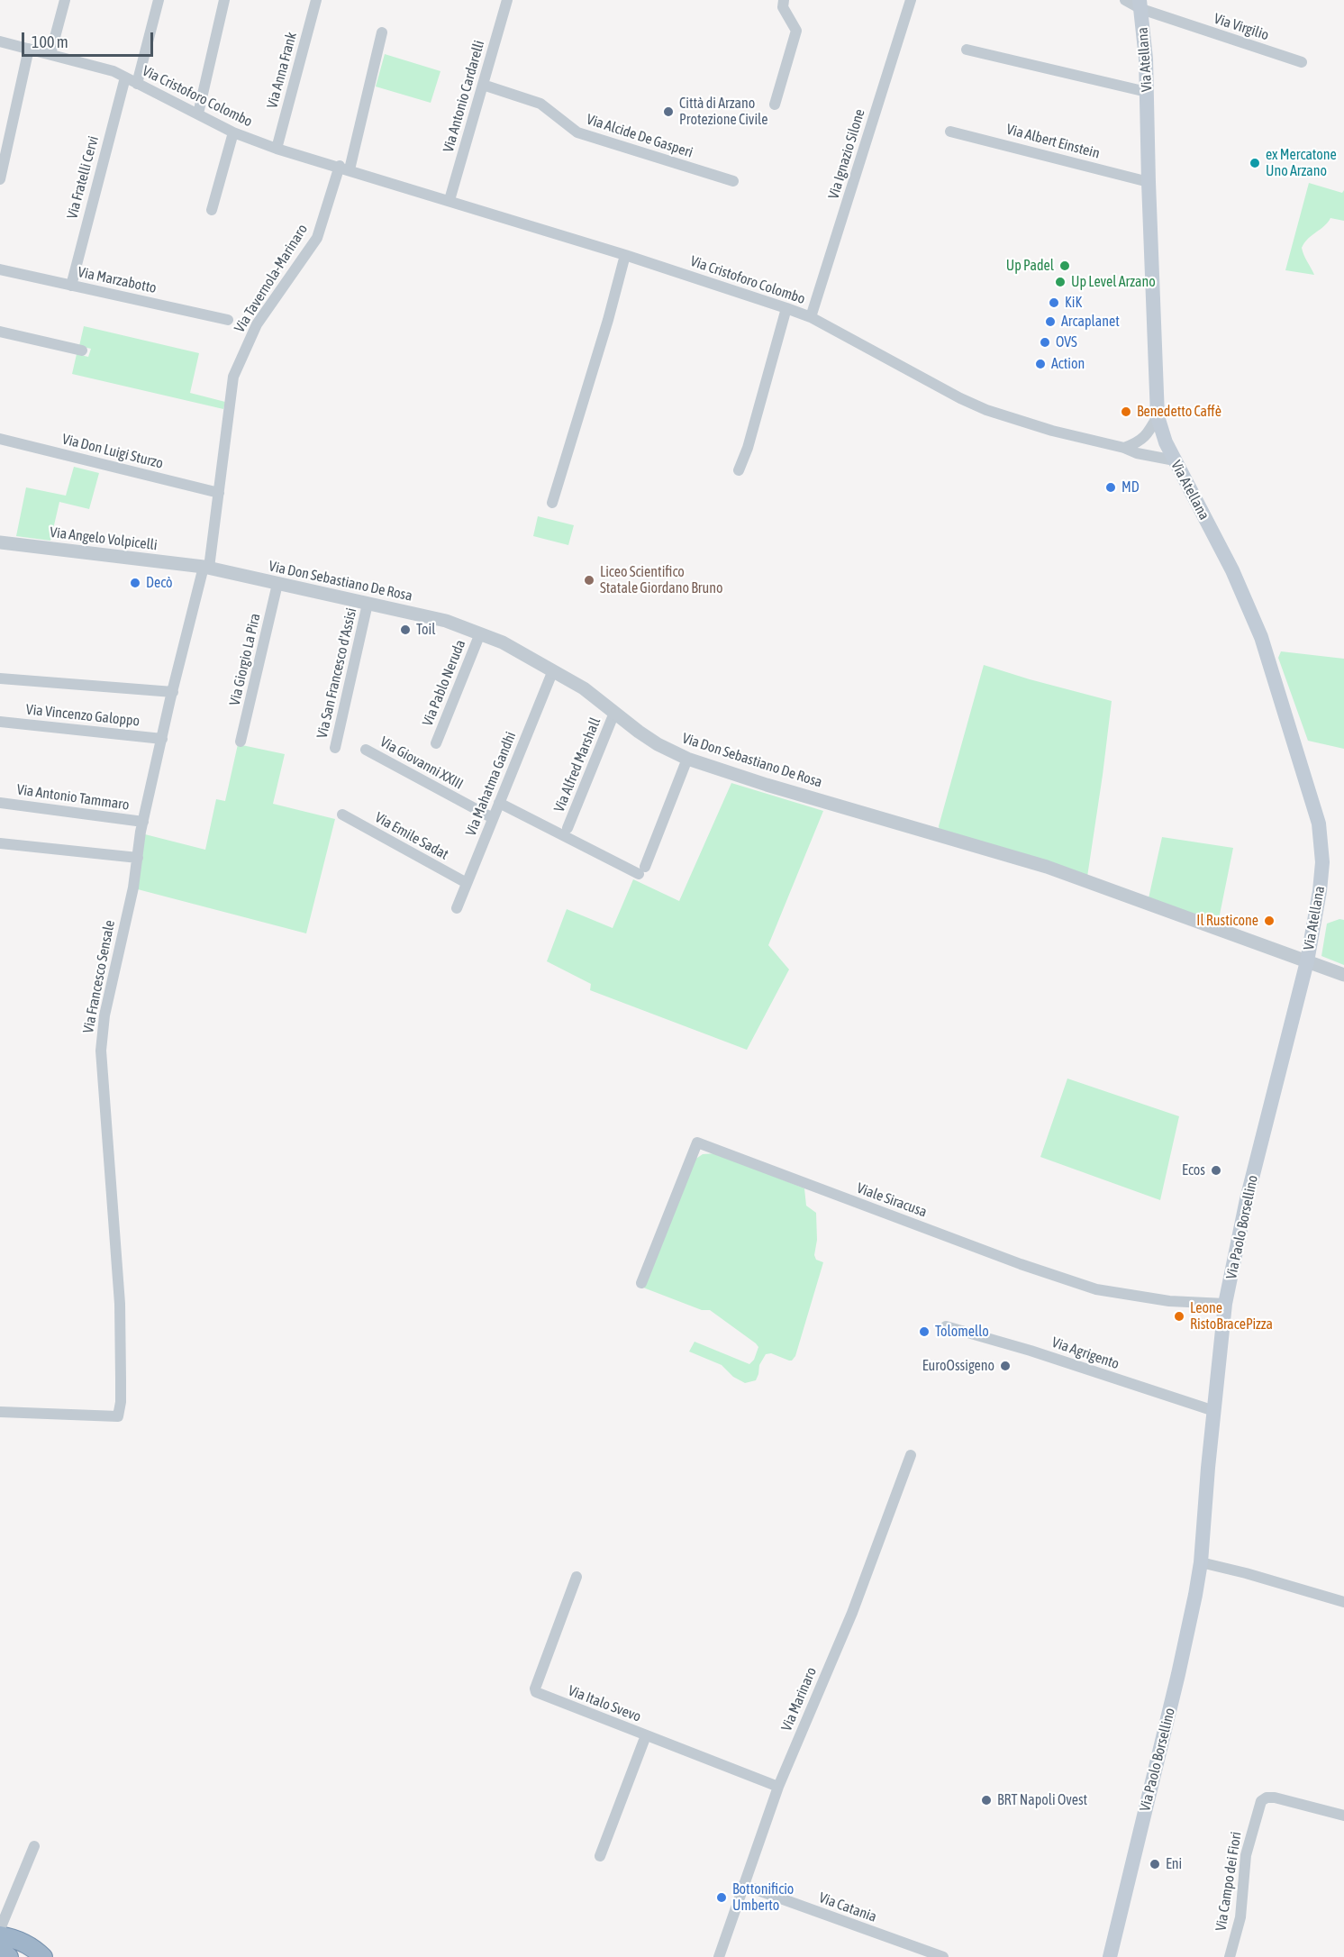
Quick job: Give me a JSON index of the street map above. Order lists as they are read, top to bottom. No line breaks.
{"streets":{"main road":["Via Atellana","Via Paolo Borsellino"],"street":["Via Virgilio","Via Anna Frank","Via Cristoforo Colombo","Via Antonio Cardarelli","Via Alcide De Gasperi","Via Albert Einstein","Via Ignazio Silone","Via Fratelli Cervi","Via Tavernola-Marinaro","Via Marzabotto","Via Don Luigi Sturzo","Via Angelo Volpicelli","Via Don Sebastiano De Rosa","Via Giorgio La Pira","Via San Francesco d'Assisi","Via Pablo Neruda","Via Vincenzo Galoppo","Via Giovanni XXIII","Via Alfred Marshall","Via Mahatma Gandhi","Via Antonio Tammaro","Via Emile Sadat","Via Francesco Sensale","Viale Siracusa","Via Agrigento","Via Marinaro","Via Italo Svevo","Via Campo dei Fiori","Via Catania"]},"crossings":[["Via Virgilio","Via Atellana"],["Via Atellana","Via Cristoforo Colombo"],["Via Atellana","Via Albert Einstein"],["Via Atellana","Via Don Sebastiano De Rosa"],["Via Atellana","Via Paolo Borsellino"],["Via Anna Frank","Via Cristoforo Colombo"],["Via Cristoforo Colombo","Via Antonio Cardarelli"],["Via Cristoforo Colombo","Via Ignazio Silone"],["Via Cristoforo Colombo","Via Fratelli Cervi"],["Via Cristoforo Colombo","Via Tavernola-Marinaro"],["Via Antonio Cardarelli","Via Alcide De Gasperi"],["Via Fratelli Cervi","Via Marzabotto"],["Via Tavernola-Marinaro","Via Don Luigi Sturzo"],["Via Tavernola-Marinaro","Via Angelo Volpicelli"],["Via Tavernola-Marinaro","Via Don Sebastiano De Rosa"],["Via Tavernola-Marinaro","Via Francesco Sensale"],["Via Angelo Volpicelli","Via Don Sebastiano De Rosa"],["Via Angelo Volpicelli","Via Francesco Sensale"],["Via Don Sebastiano De Rosa","Via Giorgio La Pira"],["Via Don Sebastiano De Rosa","Via San Francesco d'Assisi"],["Via Don Sebastiano De Rosa","Via Pablo Neruda"],["Via Don Sebastiano De Rosa","Via Alfred Marshall"],["Via Don Sebastiano De Rosa","Via Mahatma Gandhi"],["Via Don Sebastiano De Rosa","Via Francesco Sensale"],["Via Don Sebastiano De Rosa","Via Paolo Borsellino"],["Via Vincenzo Galoppo","Via Francesco Sensale"],["Via Giovanni XXIII","Via Mahatma Gandhi"],["Via Mahatma Gandhi","Via Emile Sadat"],["Via Antonio Tammaro","Via Francesco Sensale"],["Viale Siracusa","Via Paolo Borsellino"],["Via Paolo Borsellino","Via Agrigento"],["Via Marinaro","Via Italo Svevo"],["Via Marinaro","Via Catania"]],"places":["Città di Arzano Protezione Civile","ex Mercatone Uno Arzano","Up Padel","Up Level Arzano","KiK","Arcaplanet","OVS","Action","Benedetto Caffè","MD","Liceo Scientifico Statale Giordano Bruno","Decò","Toil","Il Rusticone","Ecos","Leone RistoBracePizza","Tolomello","EuroOssigeno","BRT Napoli Ovest","Eni","Bottonificio Umberto"],"scale_bar":"100 m"}
